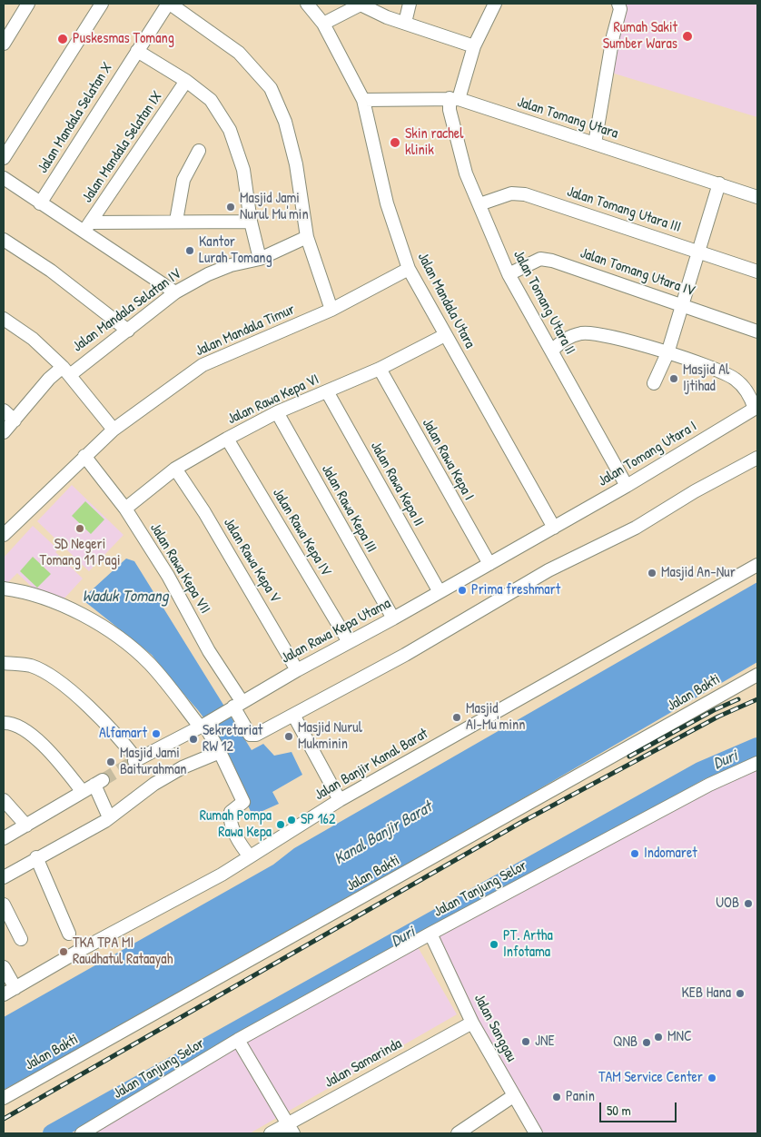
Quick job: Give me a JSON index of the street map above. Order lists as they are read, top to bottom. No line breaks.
{"streets":{"street":["Jalan Mandala Selatan X","Jalan Tomang Utara","Jalan Mandala Selatan IX","Jalan Tomang Utara III","Jalan Tomang Utara IV","Jalan Mandala Utara","Jalan Tomang Utara II","Jalan Mandala Selatan IV","Jalan Mandala Timur","Jalan Rawa Kepa VI","Jalan Tomang Utara I","Jalan Rawa Kepa I","Jalan Rawa Kepa II","Jalan Rawa Kepa III","Jalan Rawa Kepa IV","Jalan Rawa Kepa V","Jalan Rawa Kepa VII","Jalan Rawa Kepa Utama","Jalan Bakti","Jalan Banjir Kanal Barat","Jalan Tanjung Selor","Jalan Sanggau","Jalan Samarinda"]},"crossings":[["Jalan Tomang Utara","Jalan Mandala Utara"],["Jalan Tomang Utara","Jalan Tomang Utara II"],["Jalan Tomang Utara III","Jalan Tomang Utara II"],["Jalan Tomang Utara IV","Jalan Tomang Utara II"],["Jalan Mandala Utara","Jalan Mandala Timur"],["Jalan Mandala Utara","Jalan Rawa Kepa VI"],["Jalan Mandala Utara","Jalan Tomang Utara I"],["Jalan Mandala Utara","Jalan Rawa Kepa Utama"],["Jalan Tomang Utara II","Jalan Tomang Utara I"],["Jalan Mandala Timur","Jalan Rawa Kepa VII"],["Jalan Rawa Kepa VI","Jalan Rawa Kepa I"],["Jalan Rawa Kepa VI","Jalan Rawa Kepa II"],["Jalan Rawa Kepa VI","Jalan Rawa Kepa III"],["Jalan Rawa Kepa VI","Jalan Rawa Kepa IV"],["Jalan Rawa Kepa VI","Jalan Rawa Kepa V"],["Jalan Rawa Kepa VI","Jalan Rawa Kepa VII"],["Jalan Tomang Utara I","Jalan Rawa Kepa Utama"],["Jalan Rawa Kepa I","Jalan Rawa Kepa Utama"],["Jalan Rawa Kepa II","Jalan Rawa Kepa Utama"],["Jalan Rawa Kepa III","Jalan Rawa Kepa Utama"],["Jalan Rawa Kepa IV","Jalan Rawa Kepa Utama"],["Jalan Rawa Kepa V","Jalan Rawa Kepa Utama"],["Jalan Rawa Kepa VII","Jalan Rawa Kepa Utama"],["Jalan Tanjung Selor","Jalan Sanggau"],["Jalan Sanggau","Jalan Samarinda"]],"water":["Waduk Tomang","Duri","Kanal Banjir Barat"],"places":["Rumah Sakit Sumber Waras","Puskesmas Tomang","Skin rachel klinik","Masjid Jami Nurul Mu'min","Kantor Lurah Tomang","Masjid Al Ijtihad","SD Negeri Tomang 11 Pagi","Masjid An-Nur","Prima freshmart","Masjid AI-Mu'minn","Alfamart","Masjid Nurul Mukminin","Sekretariat RW 12","Masjid Jami Baiturahman","SP 162","Rumah Pompa Rawa Kepa","Indomaret","UOB","PT. Artha Infotama","TKA TPA MI Raudhatul Rataayah","KEB Hana","MNC","JNE","QNB","TAM Service Center","Panin"],"scale_bar":"50 m"}
